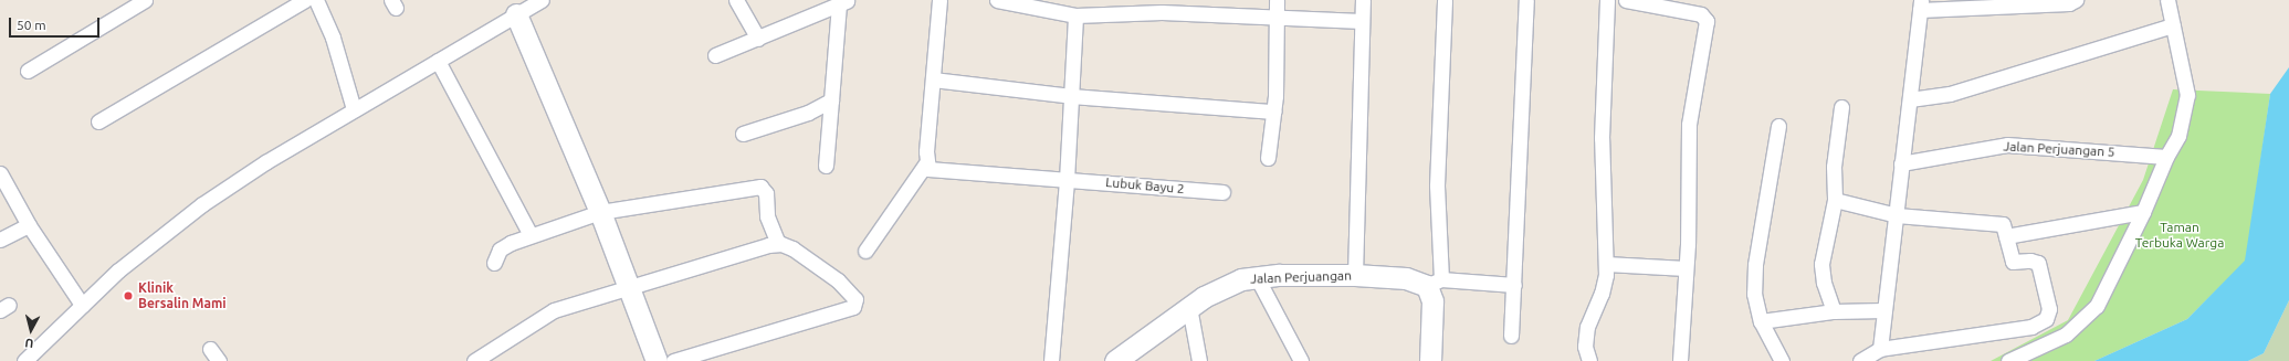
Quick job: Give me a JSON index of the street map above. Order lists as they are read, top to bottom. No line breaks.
{"streets":{"street":["Jalan Perjuangan 5","Lubuk Bayu 2","Jalan Perjuangan"]},"parks":["Taman Terbuka Warga"],"places":["Klinik Bersalin Mami"],"scale_bar":"50 m","north":"bottom"}
